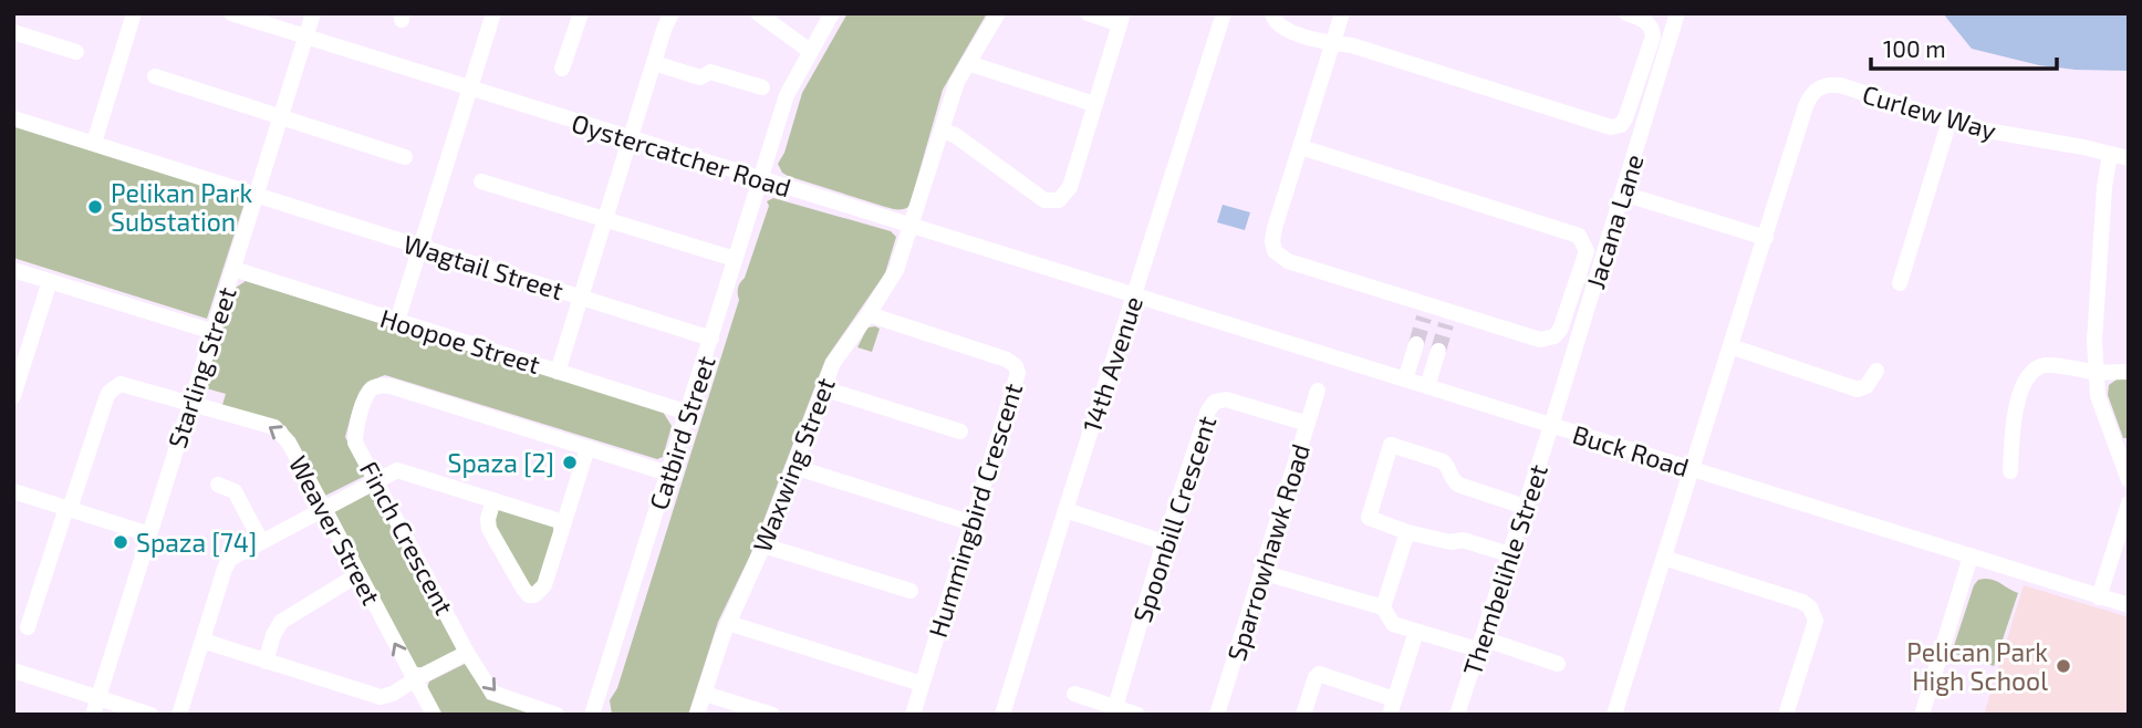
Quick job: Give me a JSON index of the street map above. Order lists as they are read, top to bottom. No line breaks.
{"streets":{"street":["Curlew Way","Oystercatcher Road","Jacana Lane","Wagtail Street","Hoopoe Street","14th Avenue","Starling Street","Catbird Street","Buck Road","Waxwing Street","Hummingbird Crescent","Spoonbill Crescent","Weaver Street","Finch Crescent","Sparrowhawk Road","Thembelihle Street"]},"crossings":[["Curlew Way","Buck Road"],["Oystercatcher Road","14th Avenue"],["Oystercatcher Road","Starling Street"],["Oystercatcher Road","Catbird Street"],["Oystercatcher Road","Buck Road"],["Oystercatcher Road","Waxwing Street"],["Jacana Lane","Buck Road"],["Jacana Lane","Thembelihle Street"],["Wagtail Street","Starling Street"],["Wagtail Street","Catbird Street"],["Hoopoe Street","Starling Street"],["Hoopoe Street","Catbird Street"],["14th Avenue","Buck Road"],["Starling Street","Weaver Street"],["Catbird Street","Finch Crescent"],["Buck Road","Thembelihle Street"],["Waxwing Street","Hummingbird Crescent"],["Spoonbill Crescent","Sparrowhawk Road"]],"one_way":["Weaver Street"],"places":["Pelikan Park Substation","Spaza [2]","Spaza [74]","Pelican Park High School"],"scale_bar":"100 m"}
